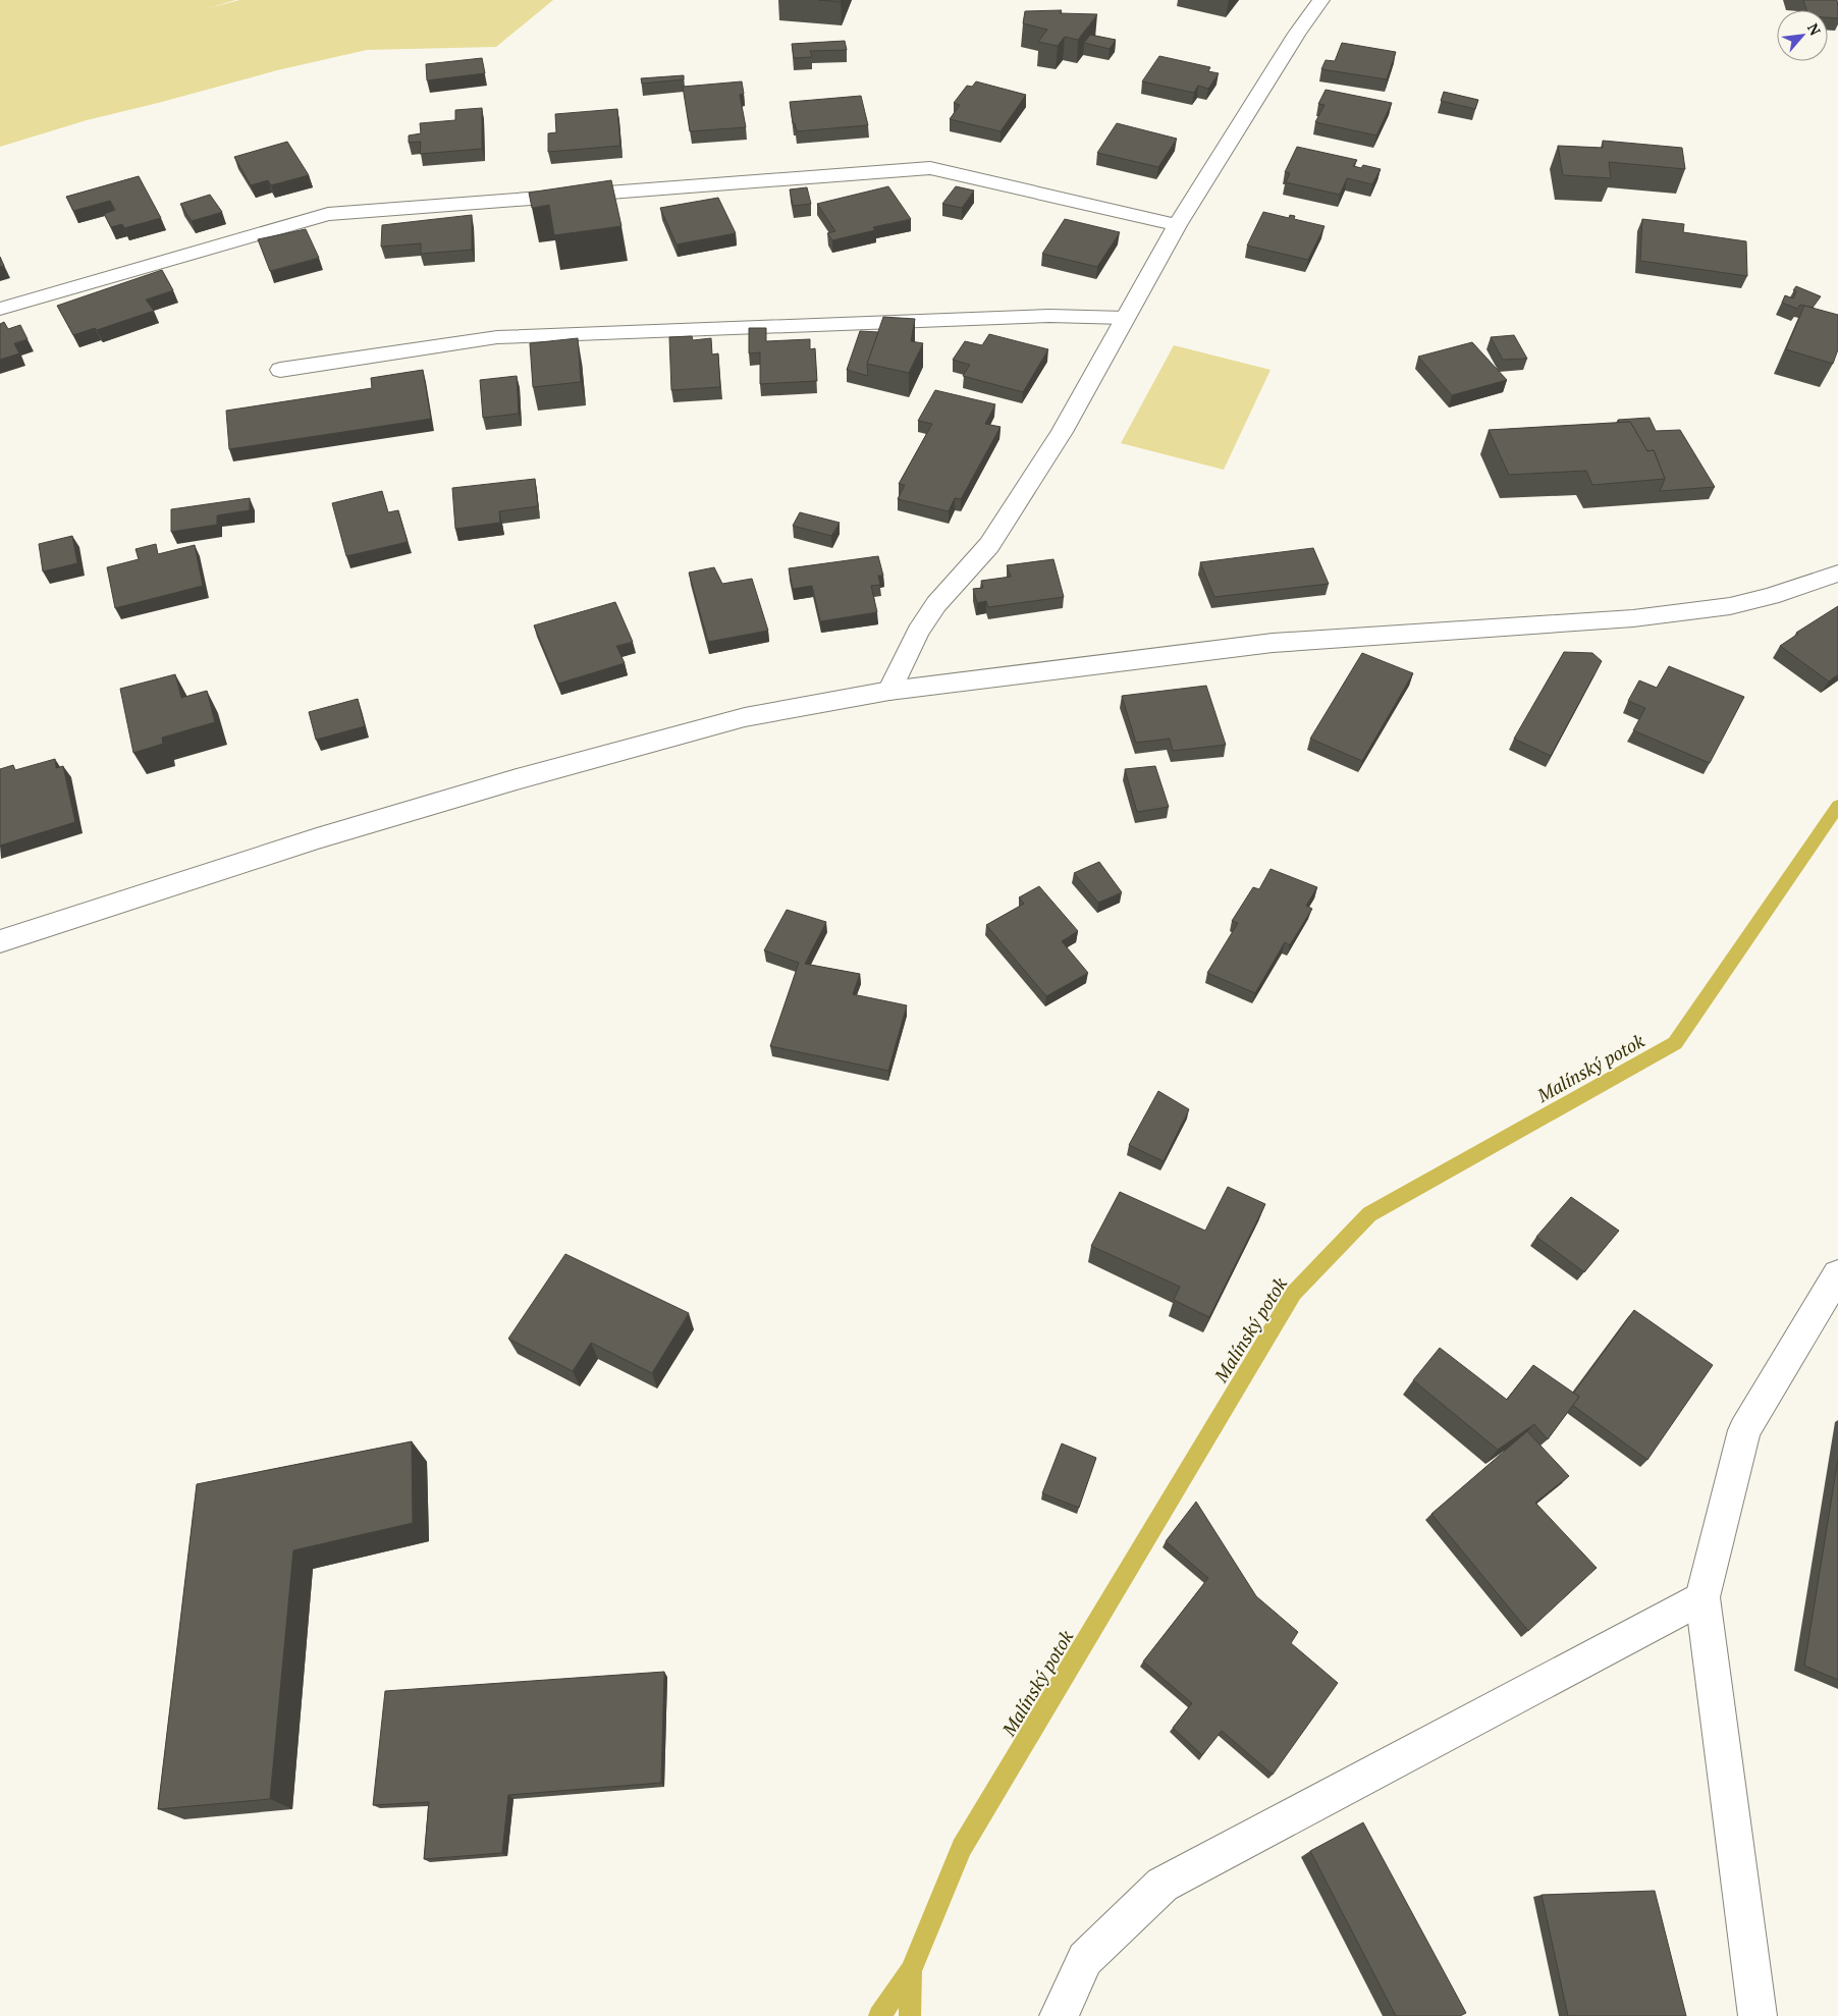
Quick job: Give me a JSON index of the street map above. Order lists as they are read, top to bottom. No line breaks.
{"water":["Malínský potok"],"north":"top right"}
